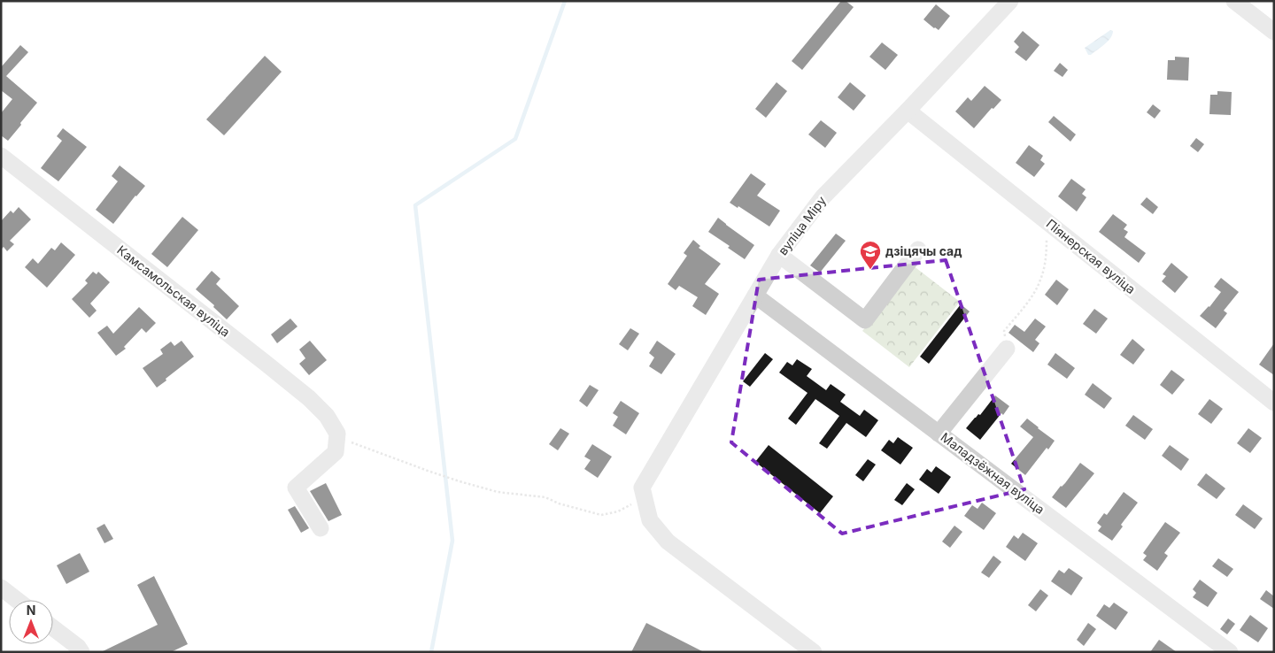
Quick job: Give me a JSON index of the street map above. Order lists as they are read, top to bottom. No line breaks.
{"streets":{"street":["вуліца Міру","Піянерская вуліца","Камсамольская вуліца","Маладзёжная вуліца"]},"crossings":[["вуліца Міру","Піянерская вуліца"],["вуліца Міру","Маладзёжная вуліца"]],"places":{"school or university":["дзіцячы сад"]},"north":"top"}
